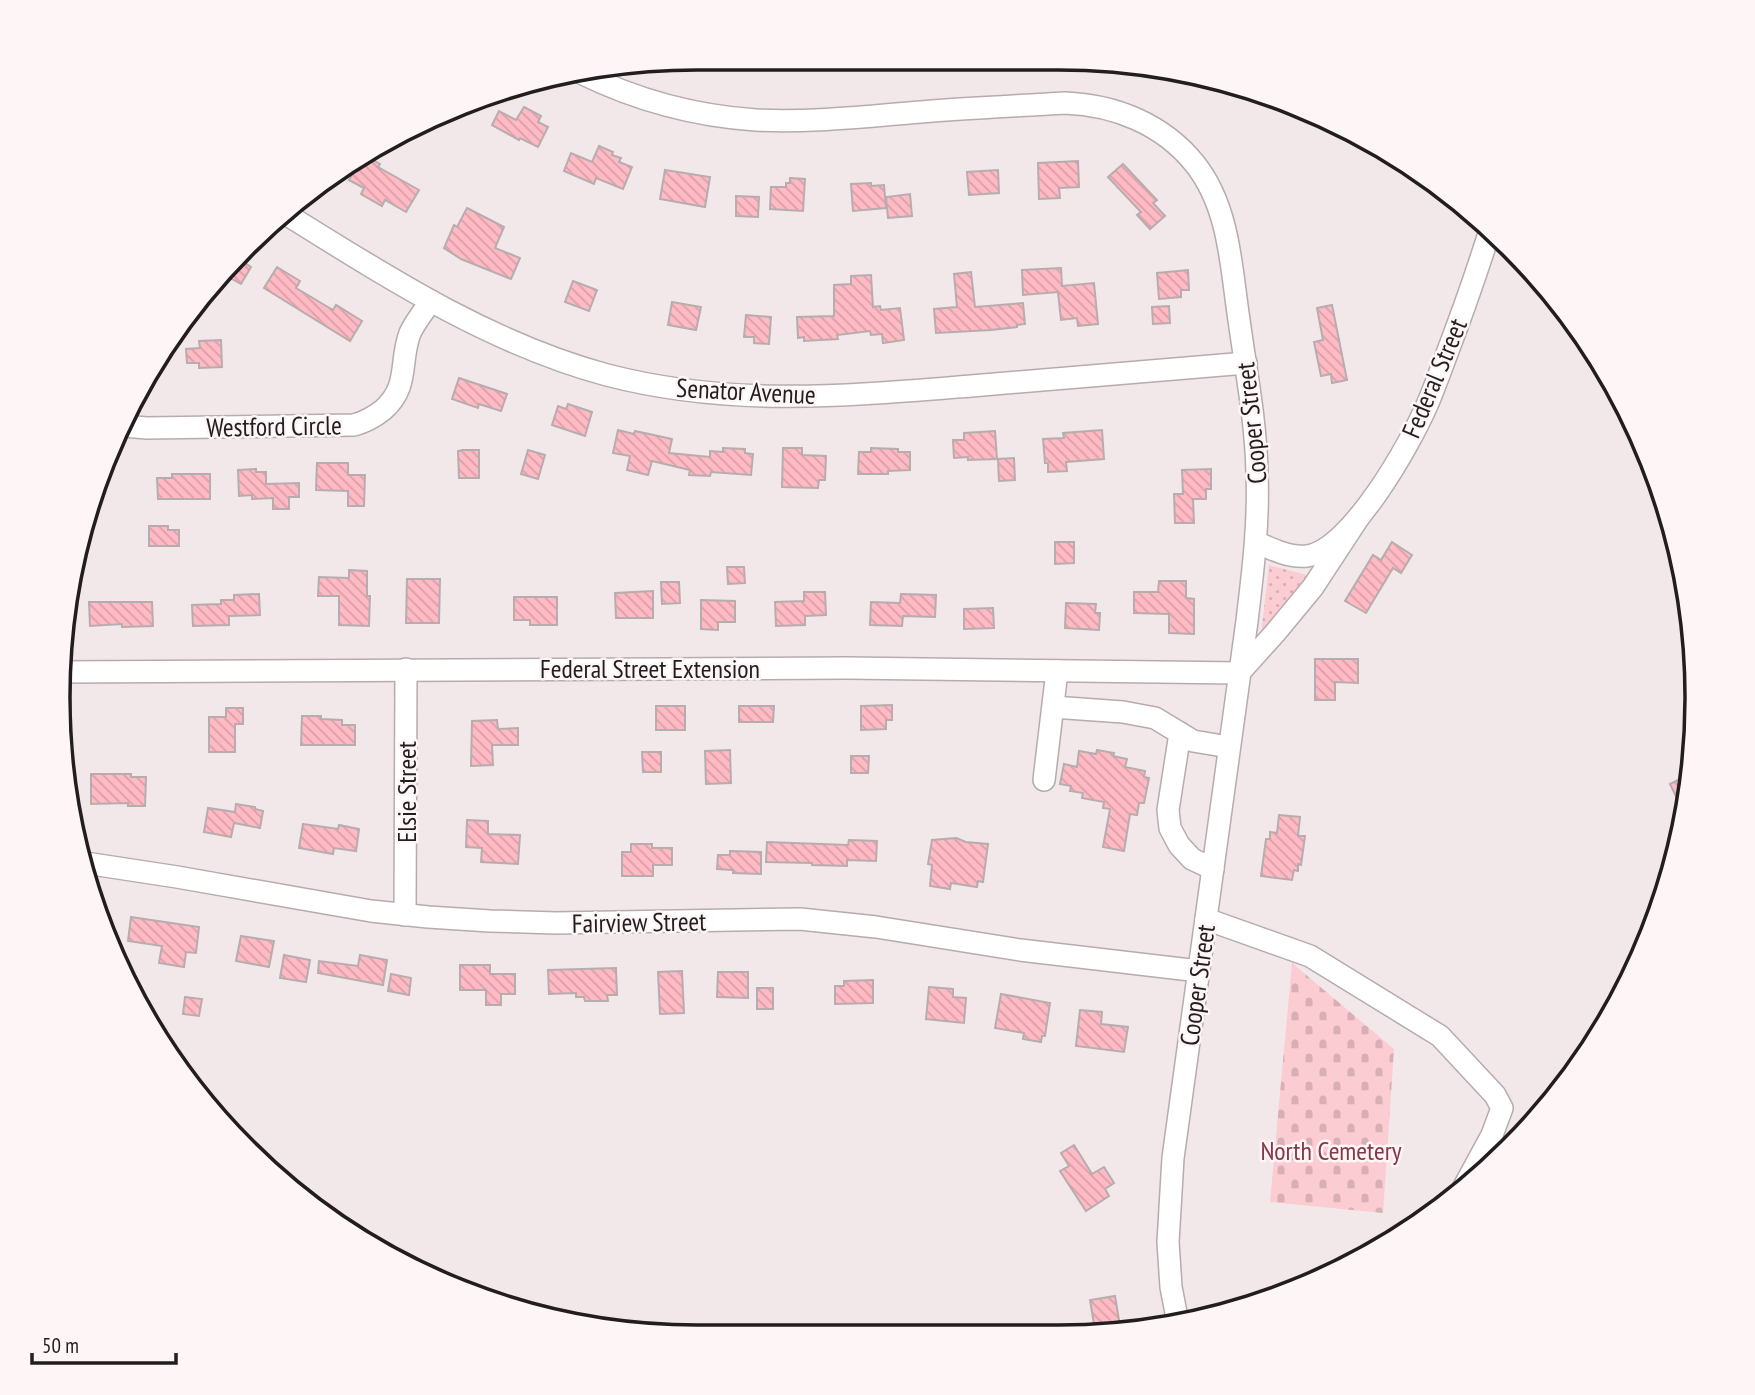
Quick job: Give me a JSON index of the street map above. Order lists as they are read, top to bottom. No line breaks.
{"streets":{"street":["Federal Street","Senator Avenue","Cooper Street","Westford Circle","Federal Street Extension","Elsie Street","Fairview Street"]},"crossings":[["Federal Street","Cooper Street"],["Federal Street","Federal Street Extension"],["Senator Avenue","Cooper Street"],["Senator Avenue","Westford Circle"],["Cooper Street","Federal Street Extension"],["Cooper Street","Fairview Street"],["Federal Street Extension","Elsie Street"],["Elsie Street","Fairview Street"]],"parks":["North Cemetery"],"scale_bar":"50 m"}
